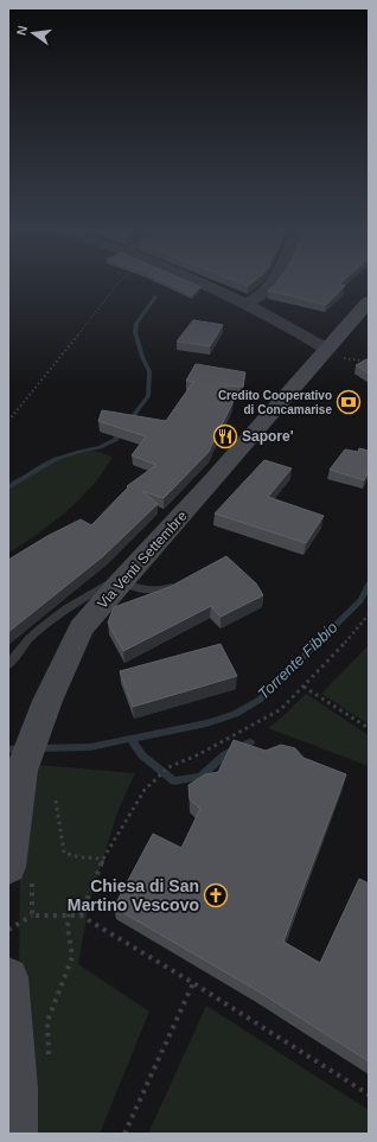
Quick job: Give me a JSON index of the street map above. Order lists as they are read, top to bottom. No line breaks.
{"streets":{"main road":["Via Venti Settembre"]},"water":["Torrente Fibbio"],"places":{"bank":["Credito Cooperativo di Concamarise"],"restaurant":["Sapore'"],"church":["Chiesa di San Martino Vescovo"]},"north":"left"}
